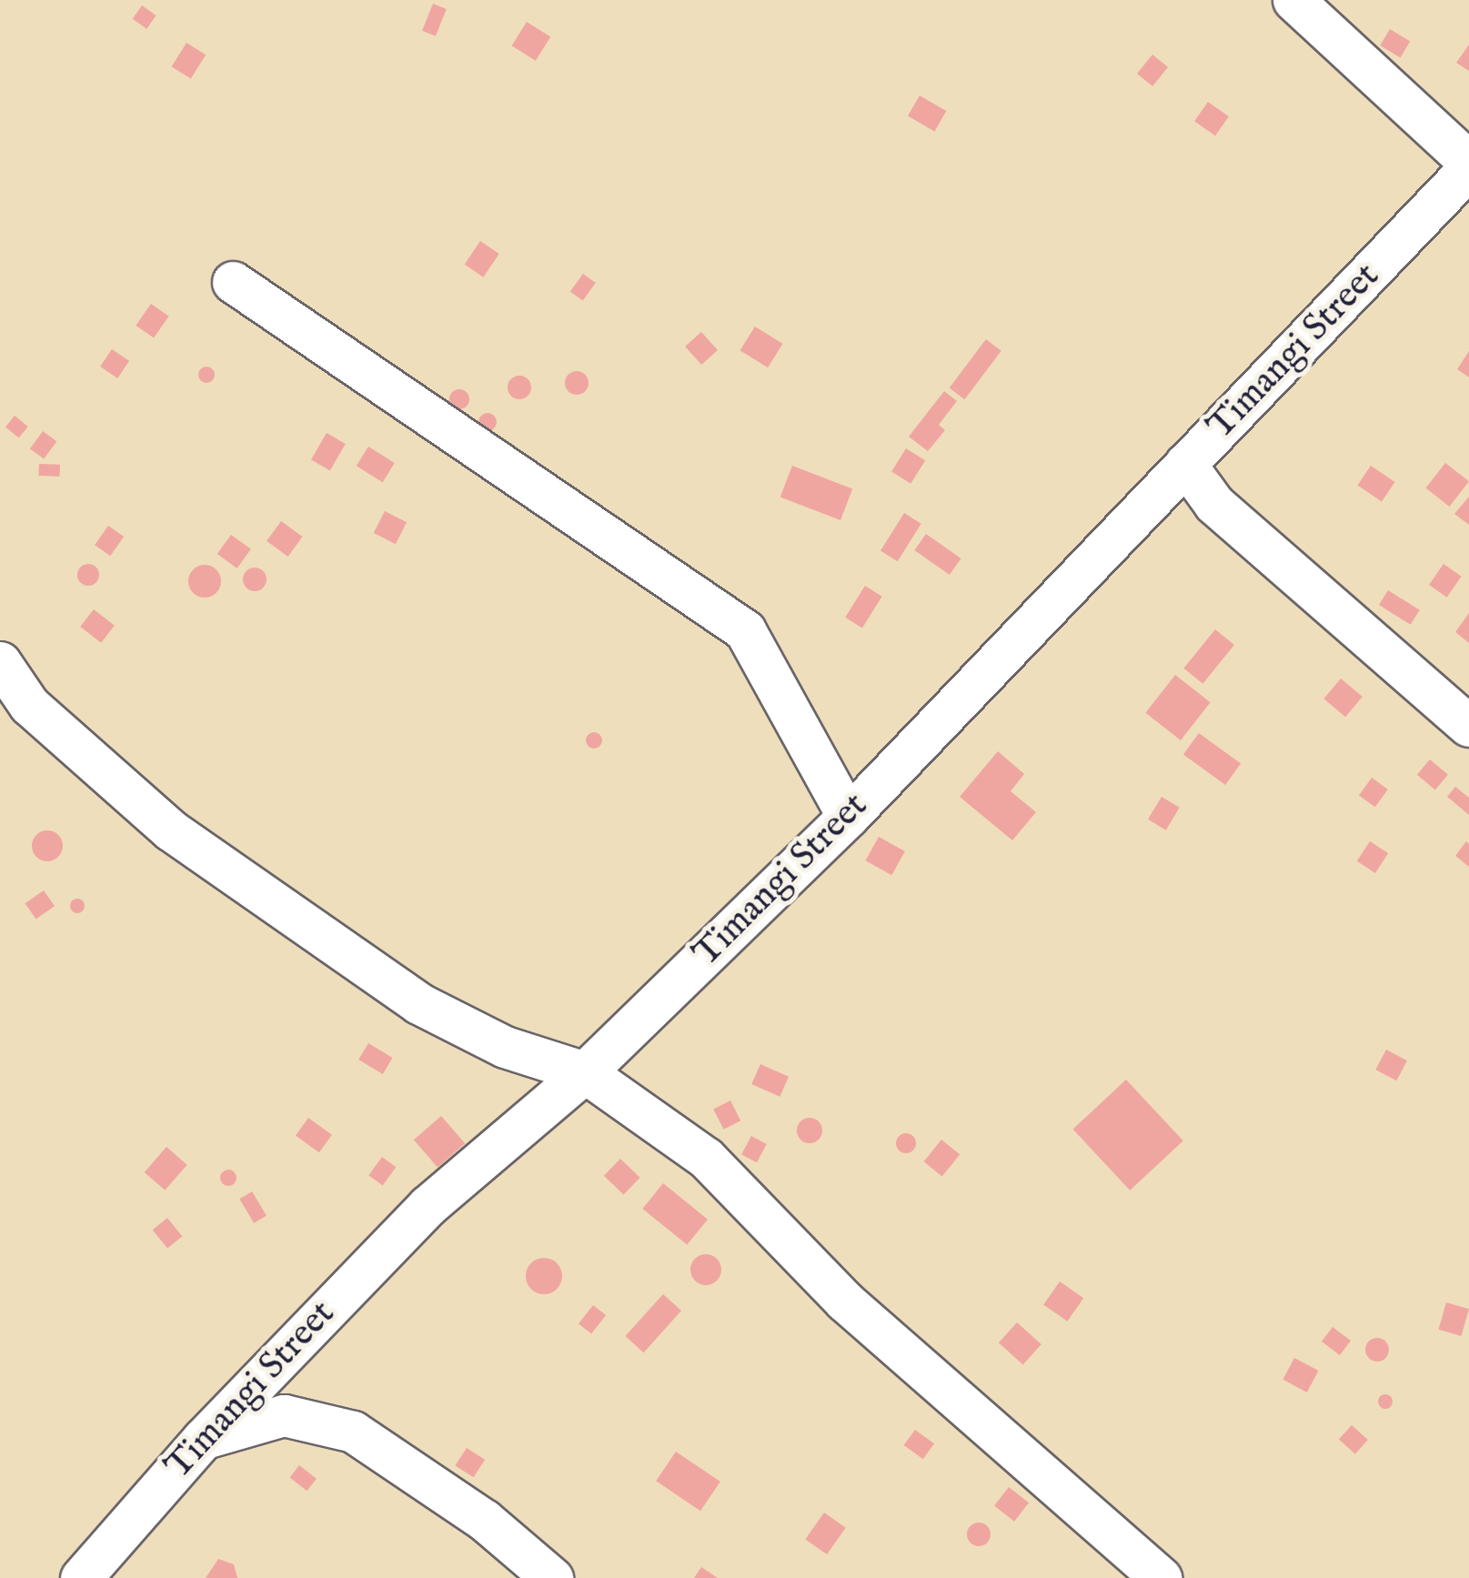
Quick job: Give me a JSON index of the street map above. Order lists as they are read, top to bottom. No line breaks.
{"streets":{"street":["Timangi Street"]}}
